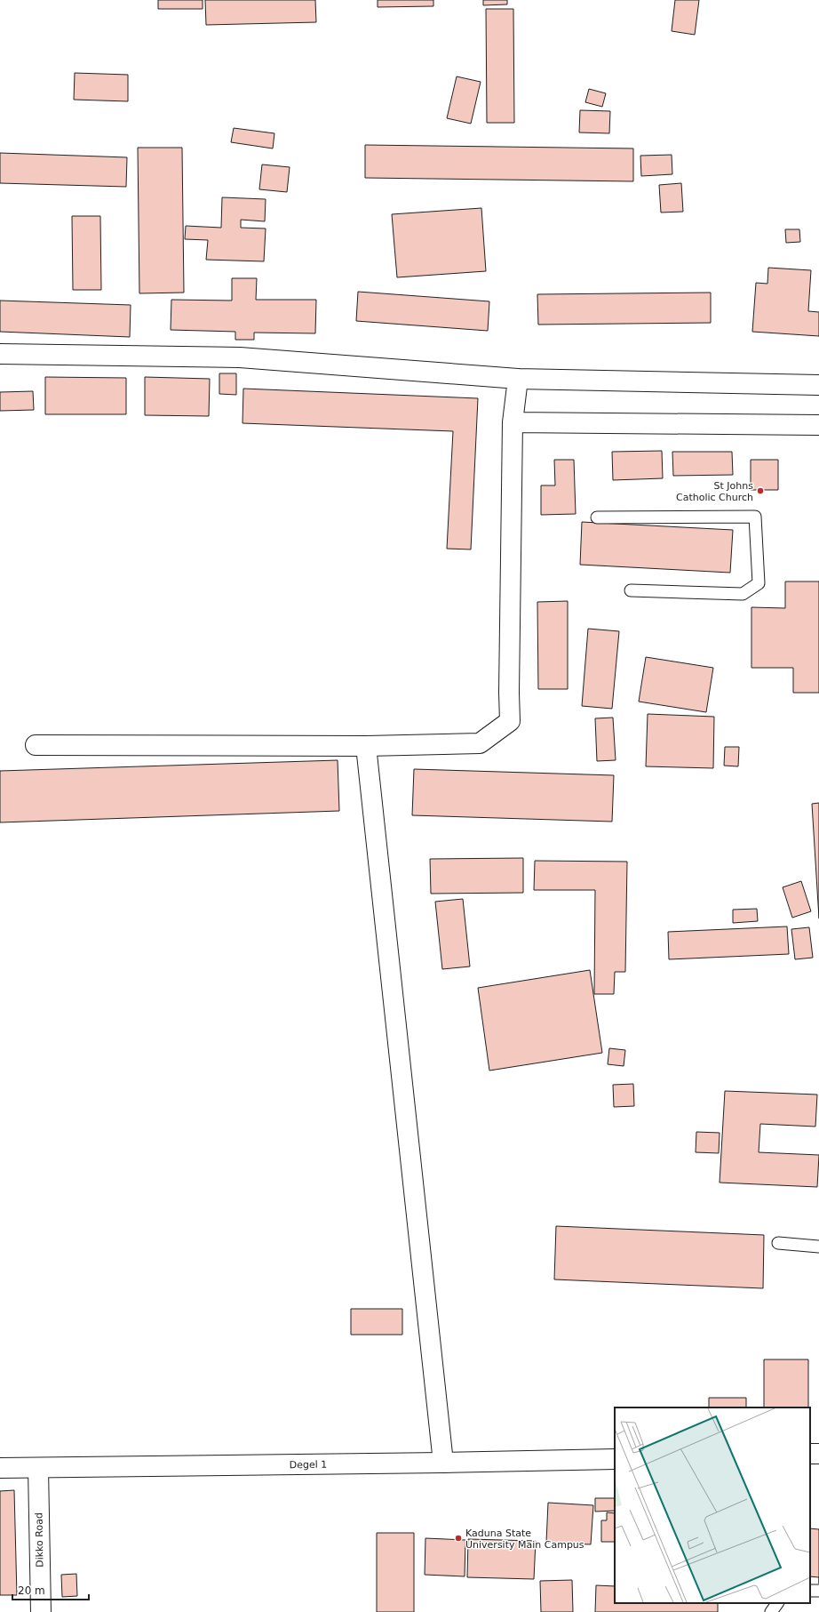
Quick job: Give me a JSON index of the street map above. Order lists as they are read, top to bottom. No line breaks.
{"streets":{"street":["Degel 1","Dikko Road"]},"crossings":[["Degel 1","Dikko Road"]],"places":["St Johns Catholic Church","Kaduna State University Main Campus"],"scale_bar":"20 m"}
